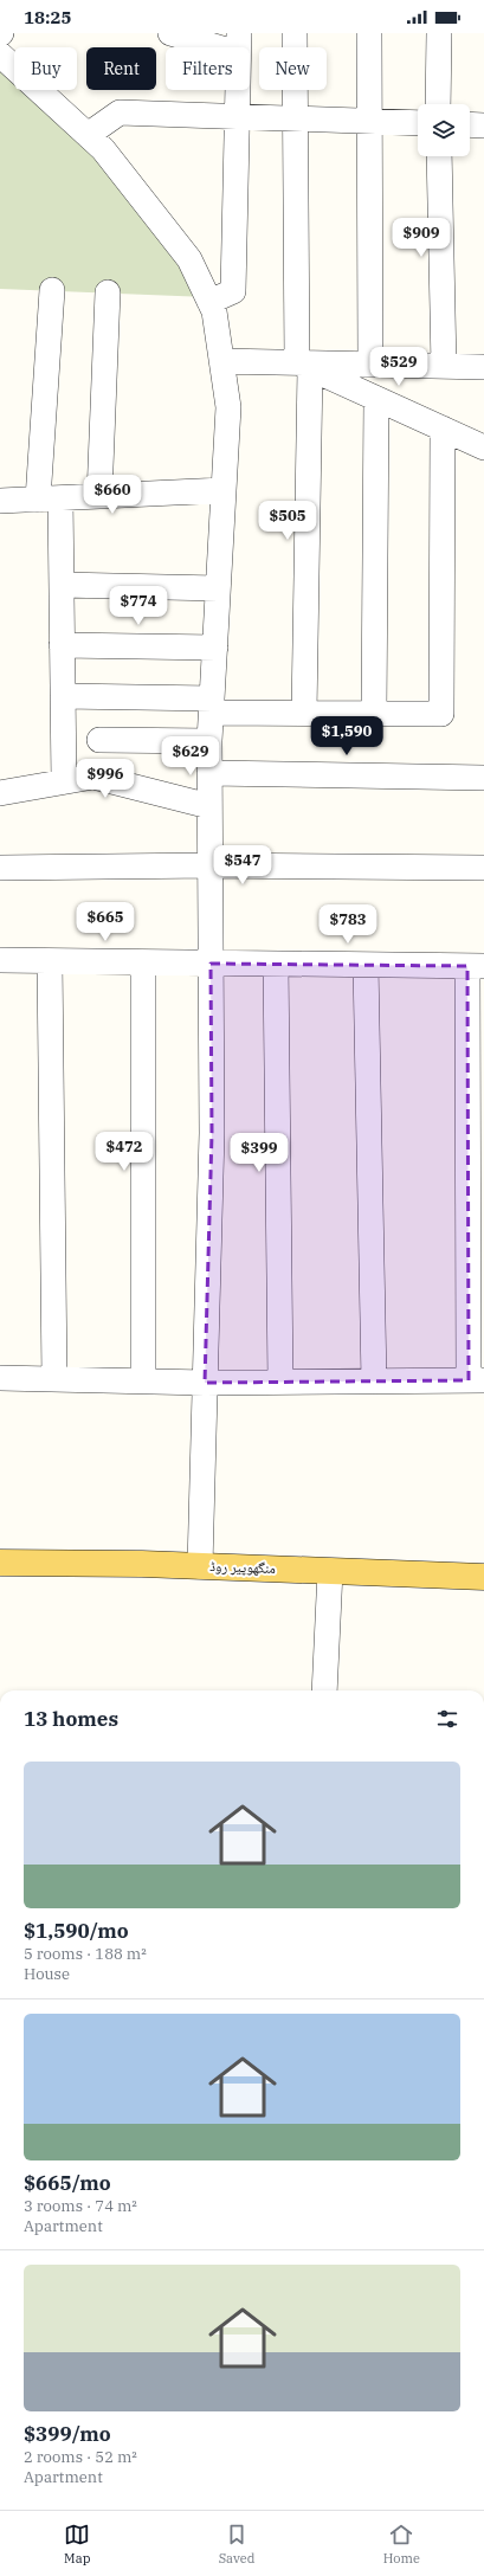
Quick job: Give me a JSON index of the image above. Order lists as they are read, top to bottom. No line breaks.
{"streets":{"main road":["منگھوپیر روڈ"]},"page":{"status":"18:25","chip":["Buy","Rent","Filters","New"],"price":["$909","$529","$660","$505","$774","$1,590","$629","$996","$547","$665","$783","$472","$399"],"heading":"13 homes","list":[{"name":"$1,590/mo","note":"5 rooms · 188 m² · House"},{"name":"$665/mo","note":"3 rooms · 74 m² · Apartment"},{"name":"$399/mo","note":"2 rooms · 52 m² · Apartment"}],"tabs":["Map","Saved","Home"]}}
